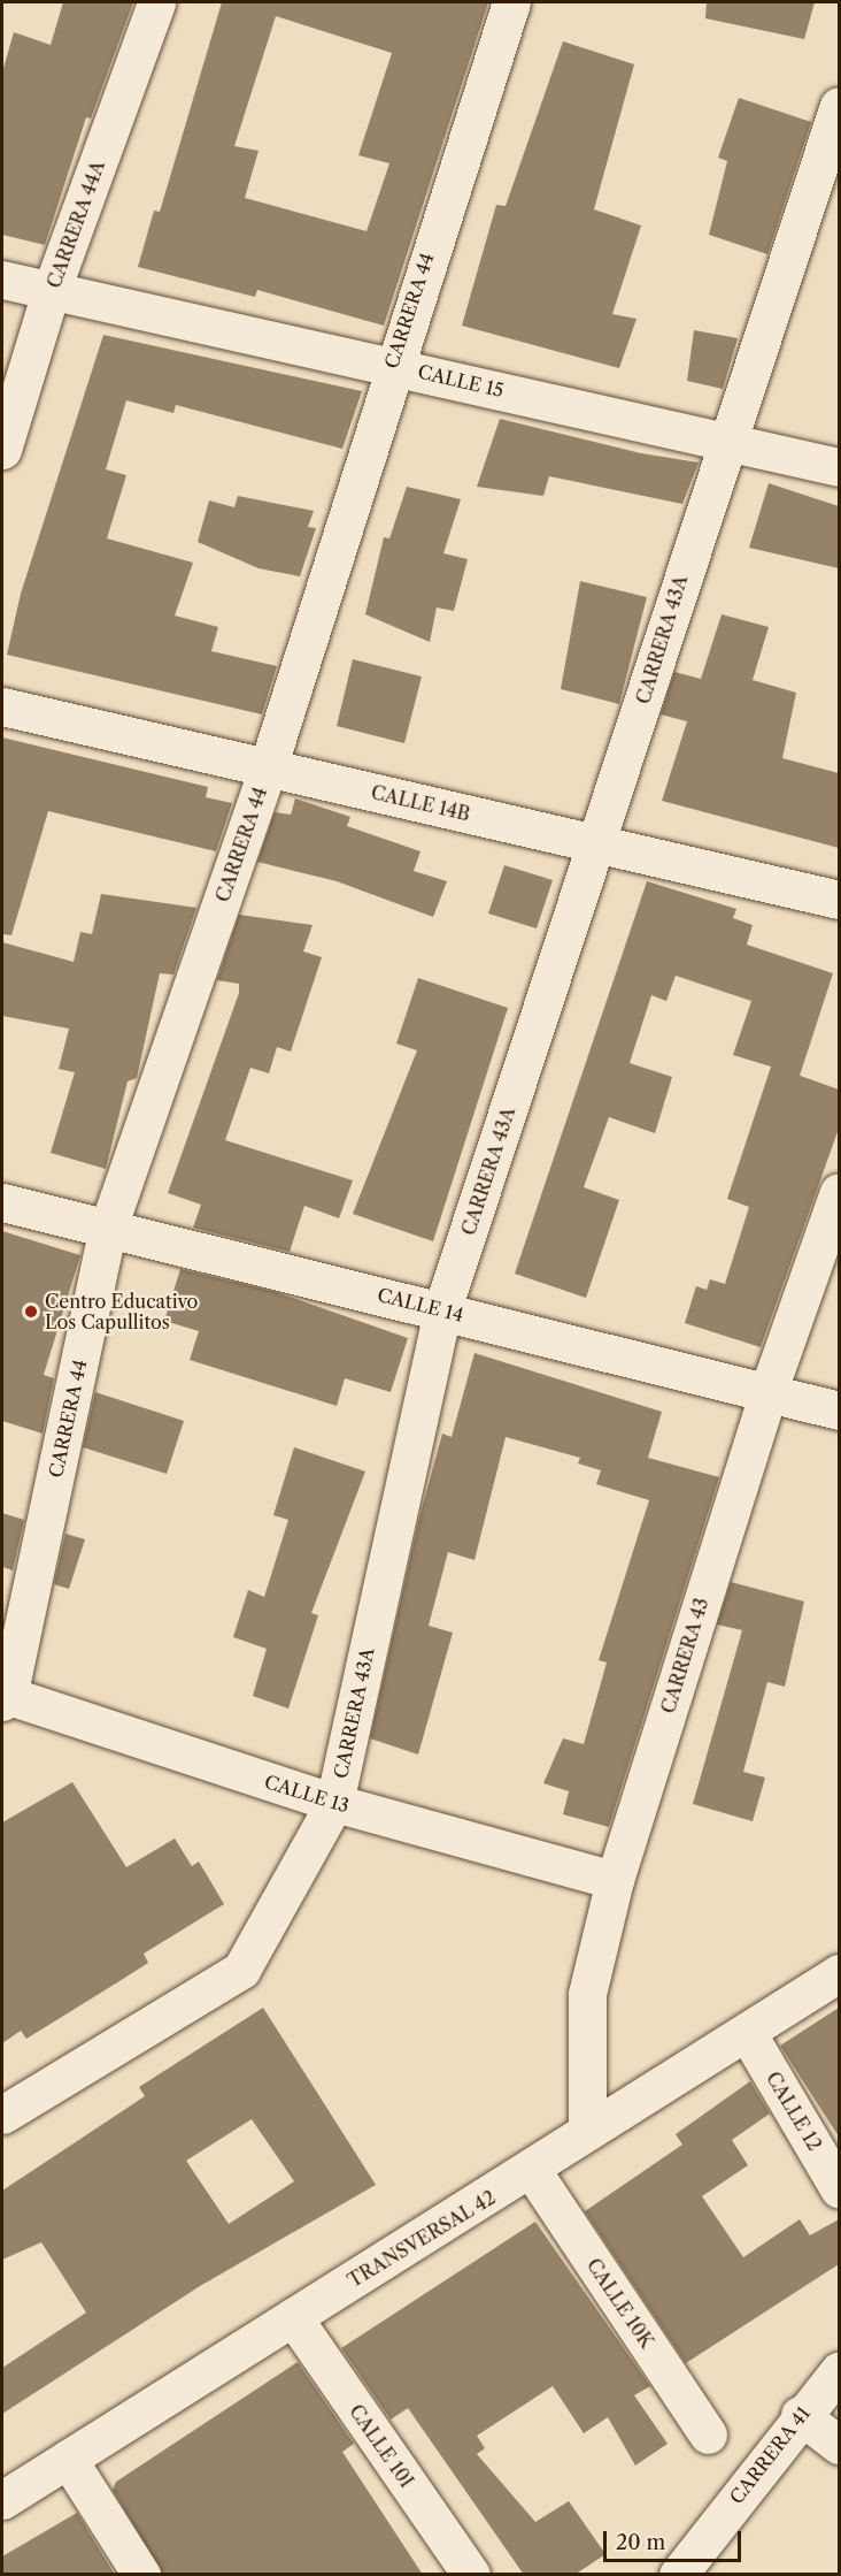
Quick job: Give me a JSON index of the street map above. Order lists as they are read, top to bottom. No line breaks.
{"streets":{"street":["CARRERA 44A","CARRERA 44","CALLE 15","CARRERA 43A","CALLE 14B","CALLE 14","CARRERA 43","CALLE 13","CALLE 12","TRANSVERSAL 42","CALLE 10K","CALLE 10I","CARRERA 41"]},"crossings":[["CARRERA 44A","CALLE 15"],["CARRERA 44","CALLE 15"],["CARRERA 44","CALLE 14B"],["CARRERA 44","CALLE 14"],["CARRERA 44","CALLE 13"],["CALLE 15","CARRERA 43A"],["CARRERA 43A","CALLE 14B"],["CARRERA 43A","CALLE 14"],["CARRERA 43A","CALLE 13"],["CALLE 14","CARRERA 43"],["CARRERA 43","CALLE 13"],["CARRERA 43","TRANSVERSAL 42"],["CALLE 12","TRANSVERSAL 42"],["TRANSVERSAL 42","CALLE 10K"],["TRANSVERSAL 42","CALLE 10I"]],"places":["Centro Educativo Los Capullitos"],"scale_bar":"20 m"}
